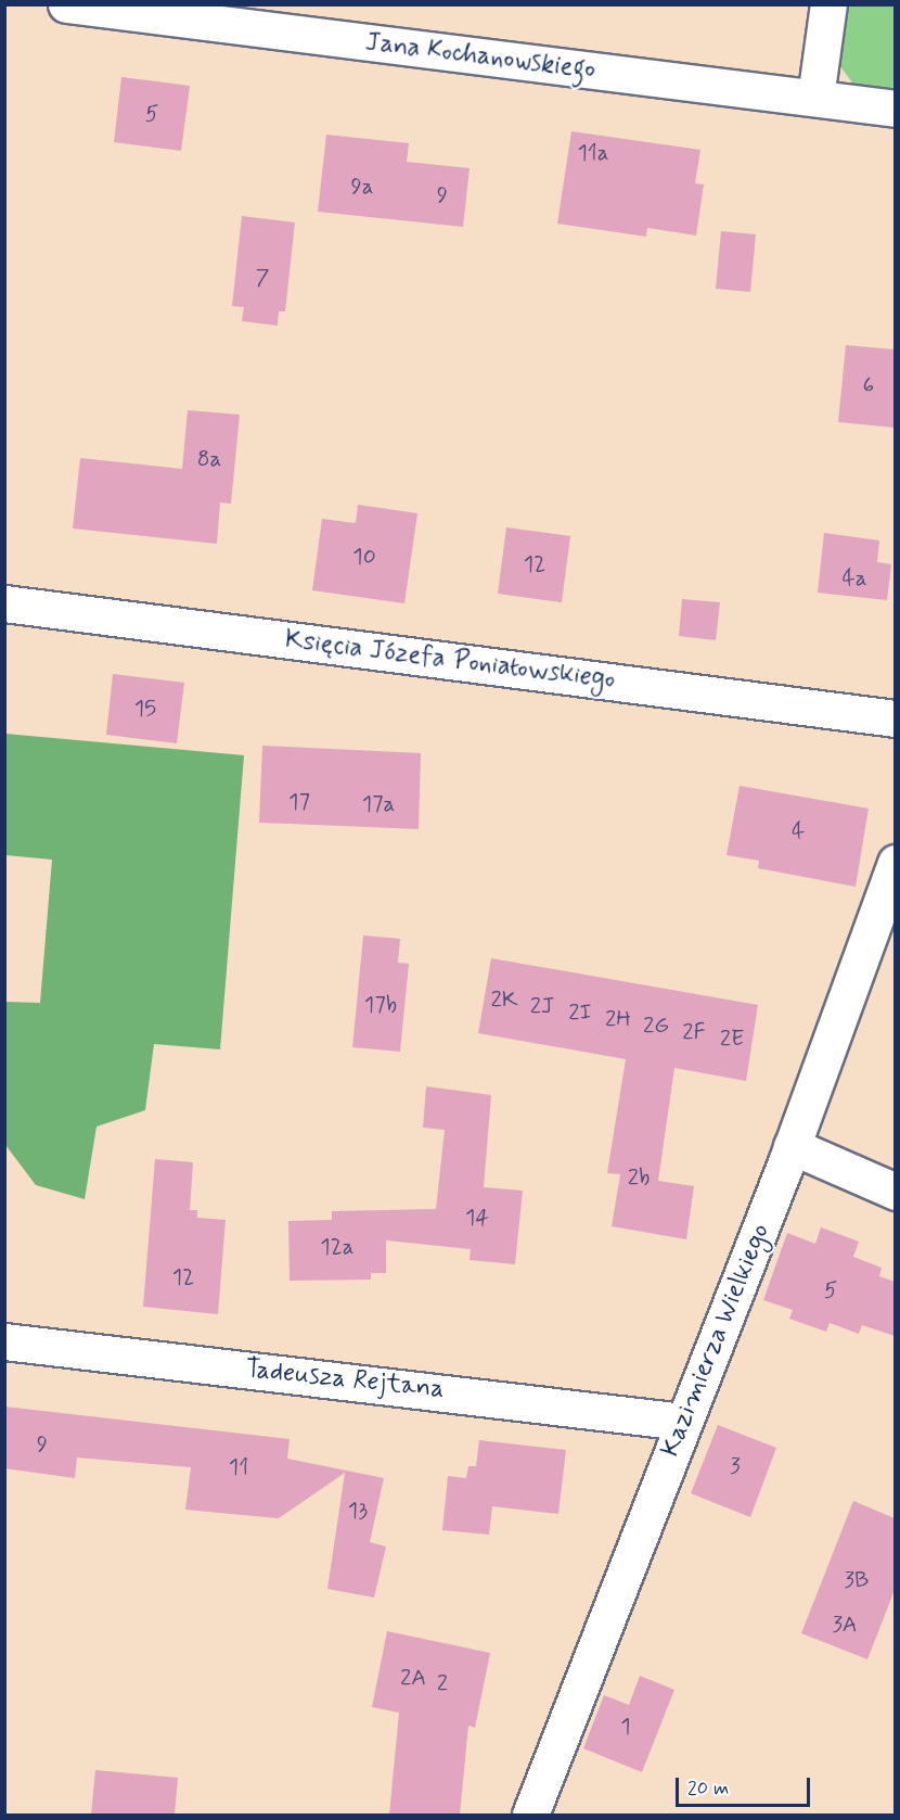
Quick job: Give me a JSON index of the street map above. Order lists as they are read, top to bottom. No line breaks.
{"streets":{"street":["Jana Kochanowskiego","Księcia Józefa Poniatowskiego","Kazimierza Wielkiego","Tadeusza Rejtana"]},"crossings":[["Kazimierza Wielkiego","Tadeusza Rejtana"]],"house_numbers":["5","11a","9a","9","7","6","8a","10","12","4a","15","17","17a","4","2K","17b","2J","2I","2H","2G","2F","2E","2b","14","12a","12","5","9","3","11","13","3B","3A","2A","2","1"],"scale_bar":"20 m"}
